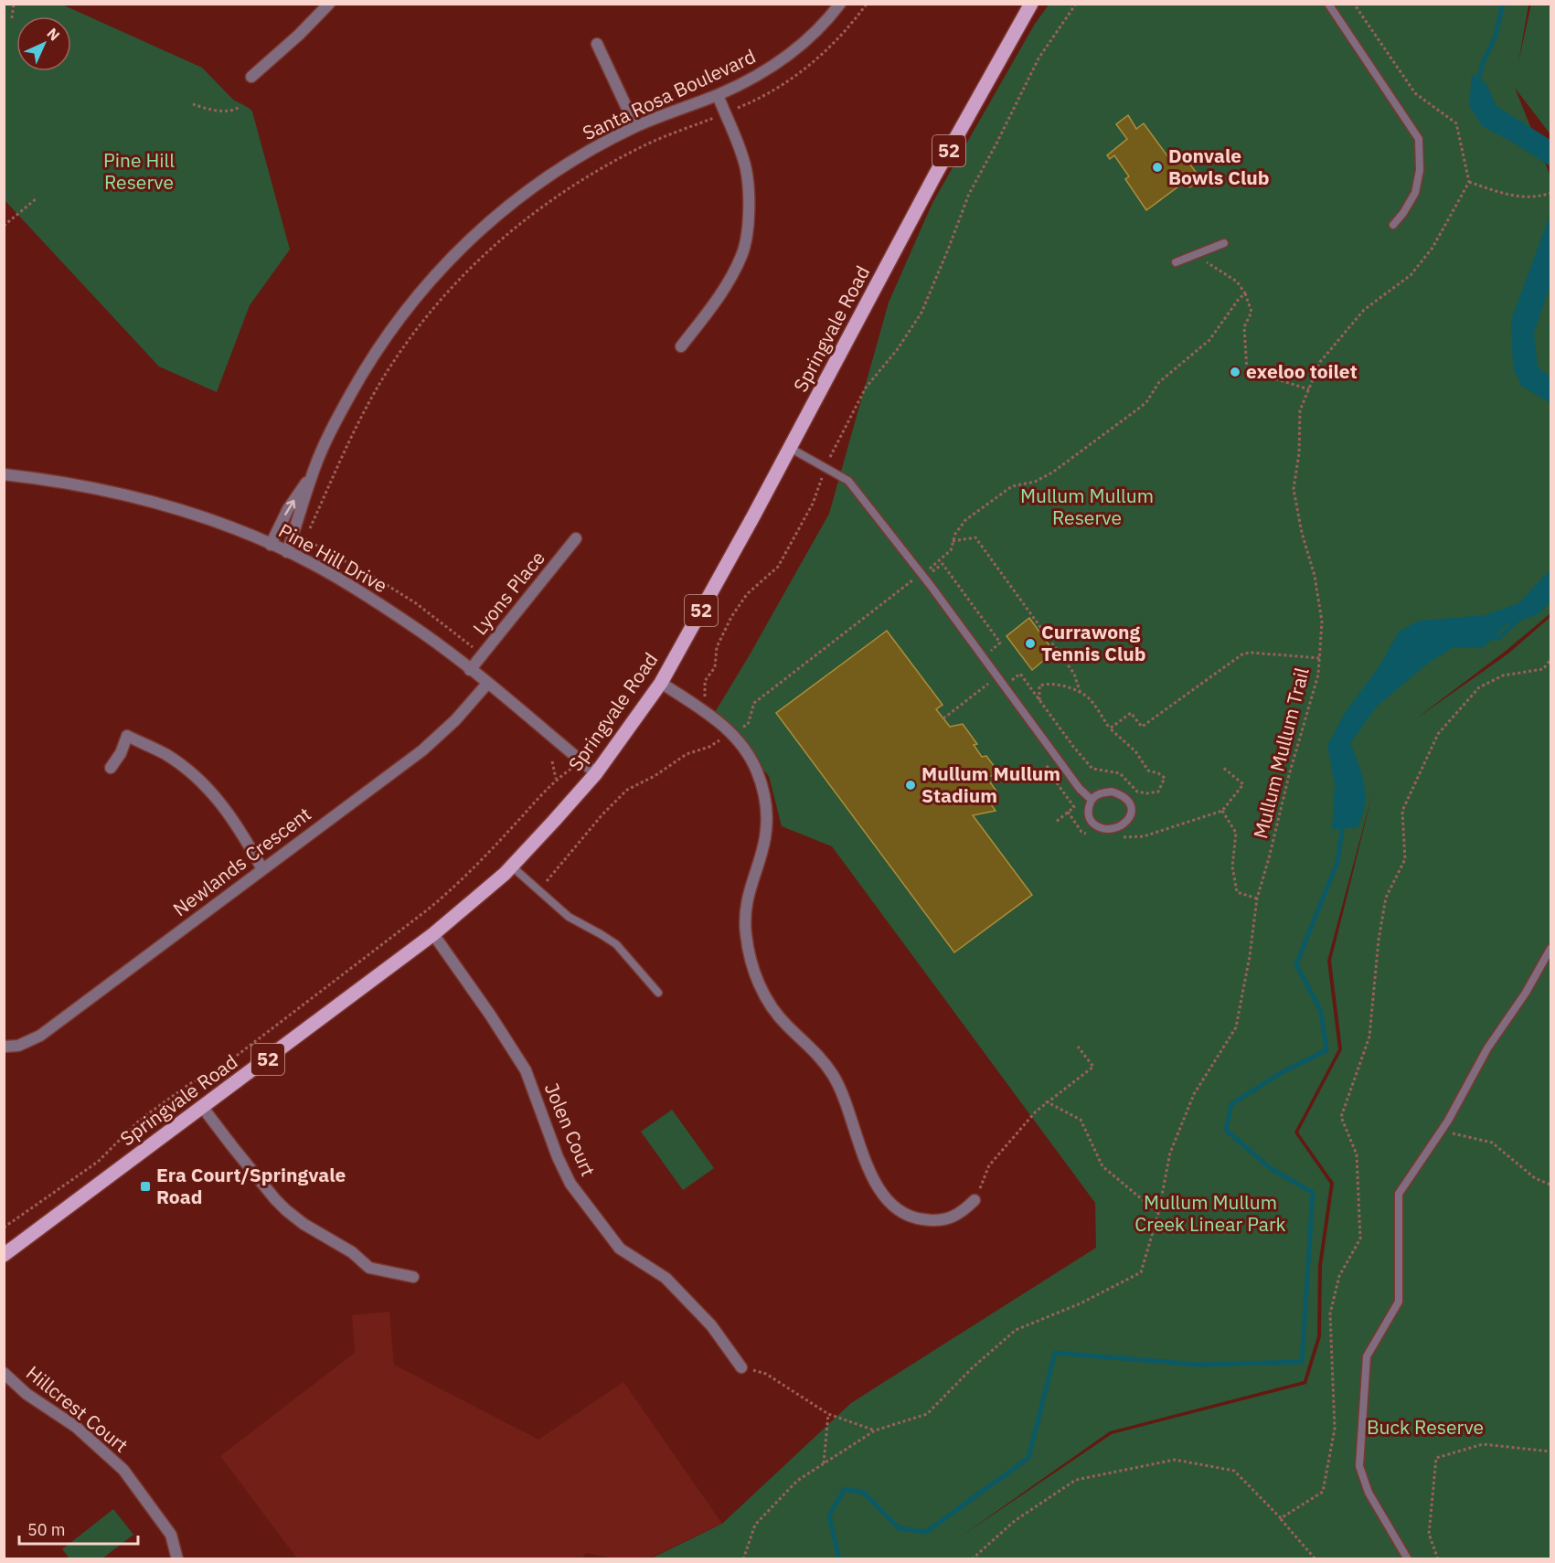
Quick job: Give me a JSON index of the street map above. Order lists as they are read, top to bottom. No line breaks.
{"streets":{"main road":["52","Springvale Road"],"street":["Santa Rosa Boulevard","Pine Hill Drive","Lyons Place","Newlands Crescent","Jolen Court","Hillcrest Court"],"path":["Mullum Mullum Trail"]},"crossings":[["Santa Rosa Boulevard","Pine Hill Drive"],["Springvale Road","Pine Hill Drive"],["Springvale Road","Jolen Court"],["Pine Hill Drive","Lyons Place"],["Pine Hill Drive","Newlands Crescent"]],"parks":["Pine Hill Reserve","Mullum Mullum Reserve","Mullum Mullum Creek Linear Park","Buck Reserve"],"places":{"other":["Donvale Bowls Club","exeloo toilet","Currawong Tennis Club","Mullum Mullum Stadium"],"transit":["Era Court/Springvale Road"]},"scale_bar":"50 m","north":"top right"}
